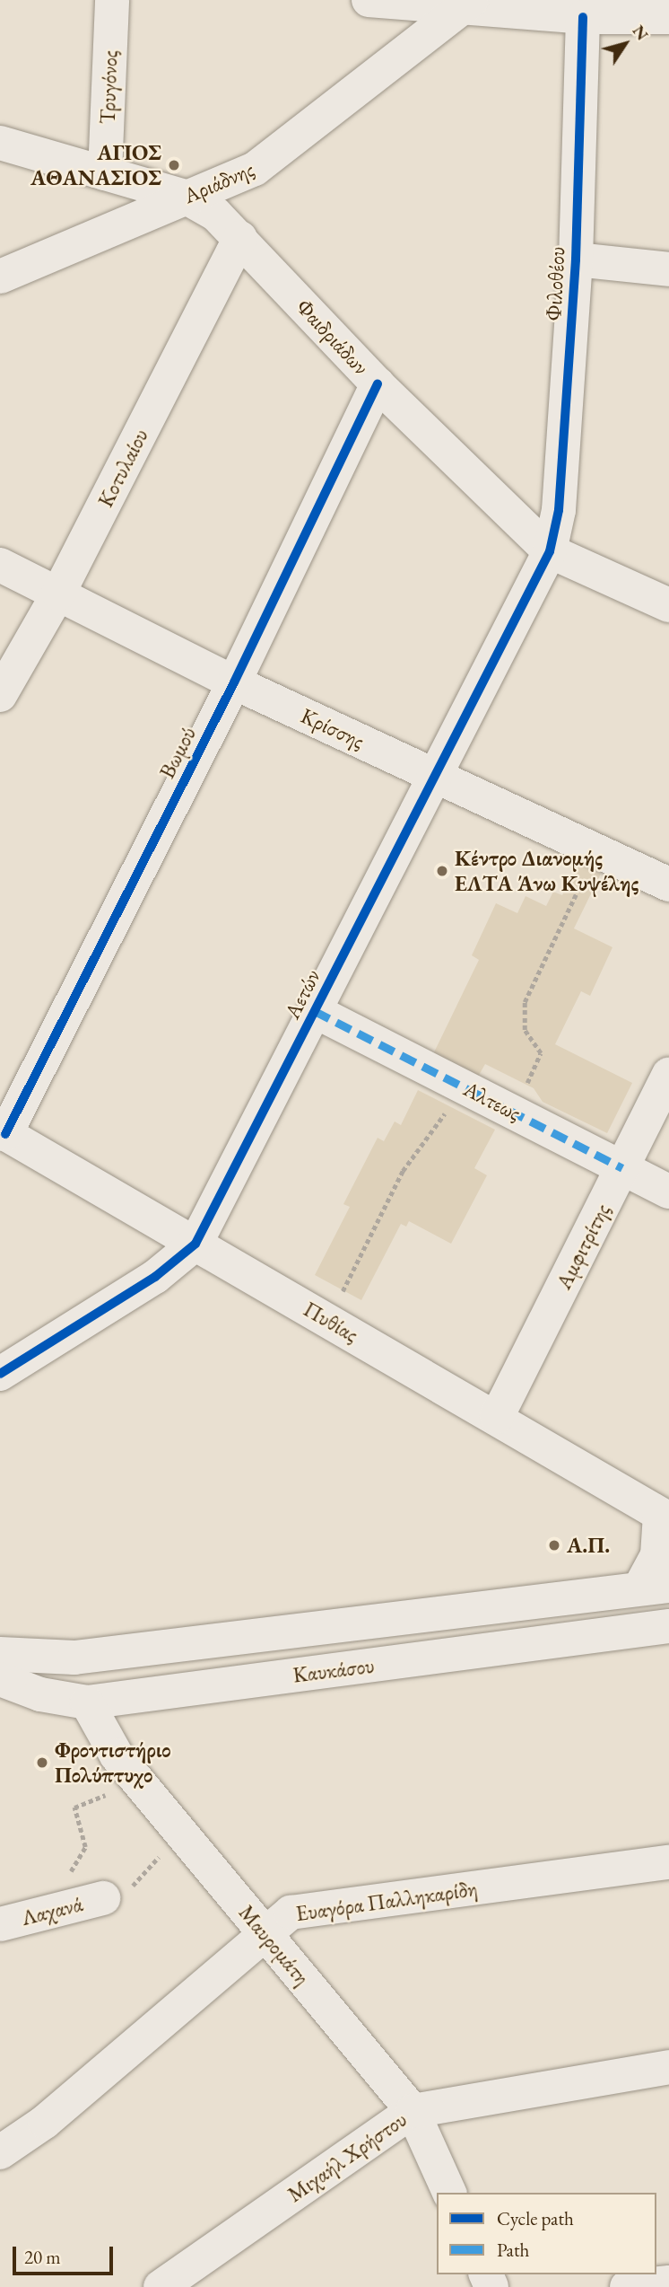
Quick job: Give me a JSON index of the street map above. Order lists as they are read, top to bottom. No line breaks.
{"streets":{"street":["Τρυγόνος","Αριάδνης","Φιλοθέου","Φαιδριάδων","Κοτυλαίου","Κρίσσης","Βωμού","Αετών","Αλτεως","Αμφιτρίτης","Πυθίας","Καυκάσου","Ευαγόρα Παλληκαρίδη","Λαχανά","Μαυρομάτη","Μιχαήλ Χρήστου"]},"crossings":[["Τρυγόνος","Φαιδριάδων"],["Αριάδνης","Φαιδριάδων"],["Φιλοθέου","Φαιδριάδων"],["Φιλοθέου","Αετών"],["Φαιδριάδων","Κοτυλαίου"],["Φαιδριάδων","Βωμού"],["Φαιδριάδων","Αετών"],["Κοτυλαίου","Κρίσσης"],["Κρίσσης","Βωμού"],["Κρίσσης","Αετών"],["Βωμού","Πυθίας"],["Αετών","Αλτεως"],["Αετών","Πυθίας"],["Αλτεως","Αμφιτρίτης"],["Αμφιτρίτης","Πυθίας"],["Πυθίας","Καυκάσου"],["Καυκάσου","Μαυρομάτη"],["Ευαγόρα Παλληκαρίδη","Μαυρομάτη"],["Μαυρομάτη","Μιχαήλ Χρήστου"]],"places":["ΑΓΙΟΣ ΑΘΑΝΑΣΙΟΣ","Κέντρο Διανομής ΕΛΤΑ Άνω Κυψέλης","Α.Π.","Φροντιστήριο Πολύπτυχο"],"legend":["Cycle path","Path"],"scale_bar":"20 m","north":"top right"}
